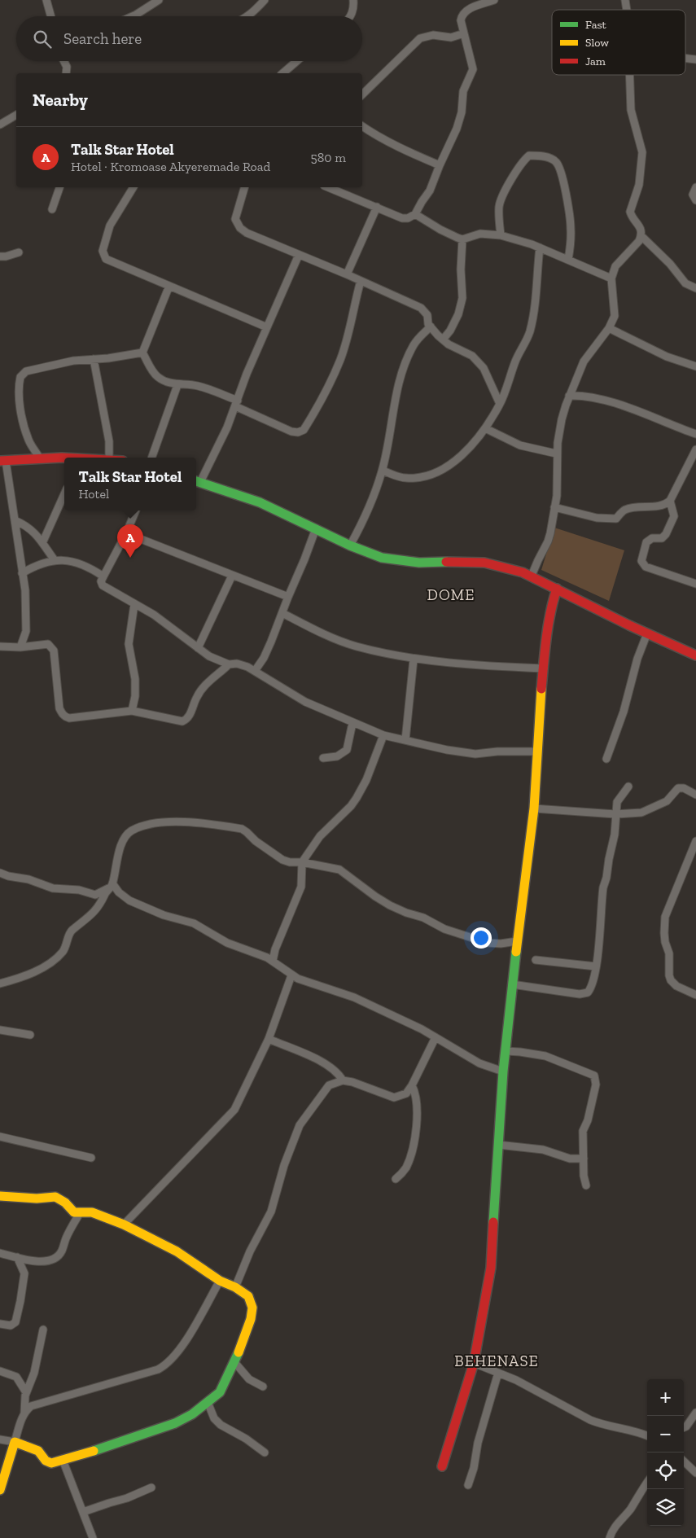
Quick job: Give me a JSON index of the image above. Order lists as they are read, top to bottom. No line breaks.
{"districts":["DOME","BEHENASE"],"legend":["Fast","Slow","Jam"],"page":{"search":"Search here","heading":"Nearby","list":[{"mark":"A","name":"Talk Star Hotel","note":"Hotel · Kromoase Akyeremade Road","value":"580 m"}],"popup":["Talk Star Hotel","Hotel"],"pins":"A","map_buttons":["+","−"]}}
